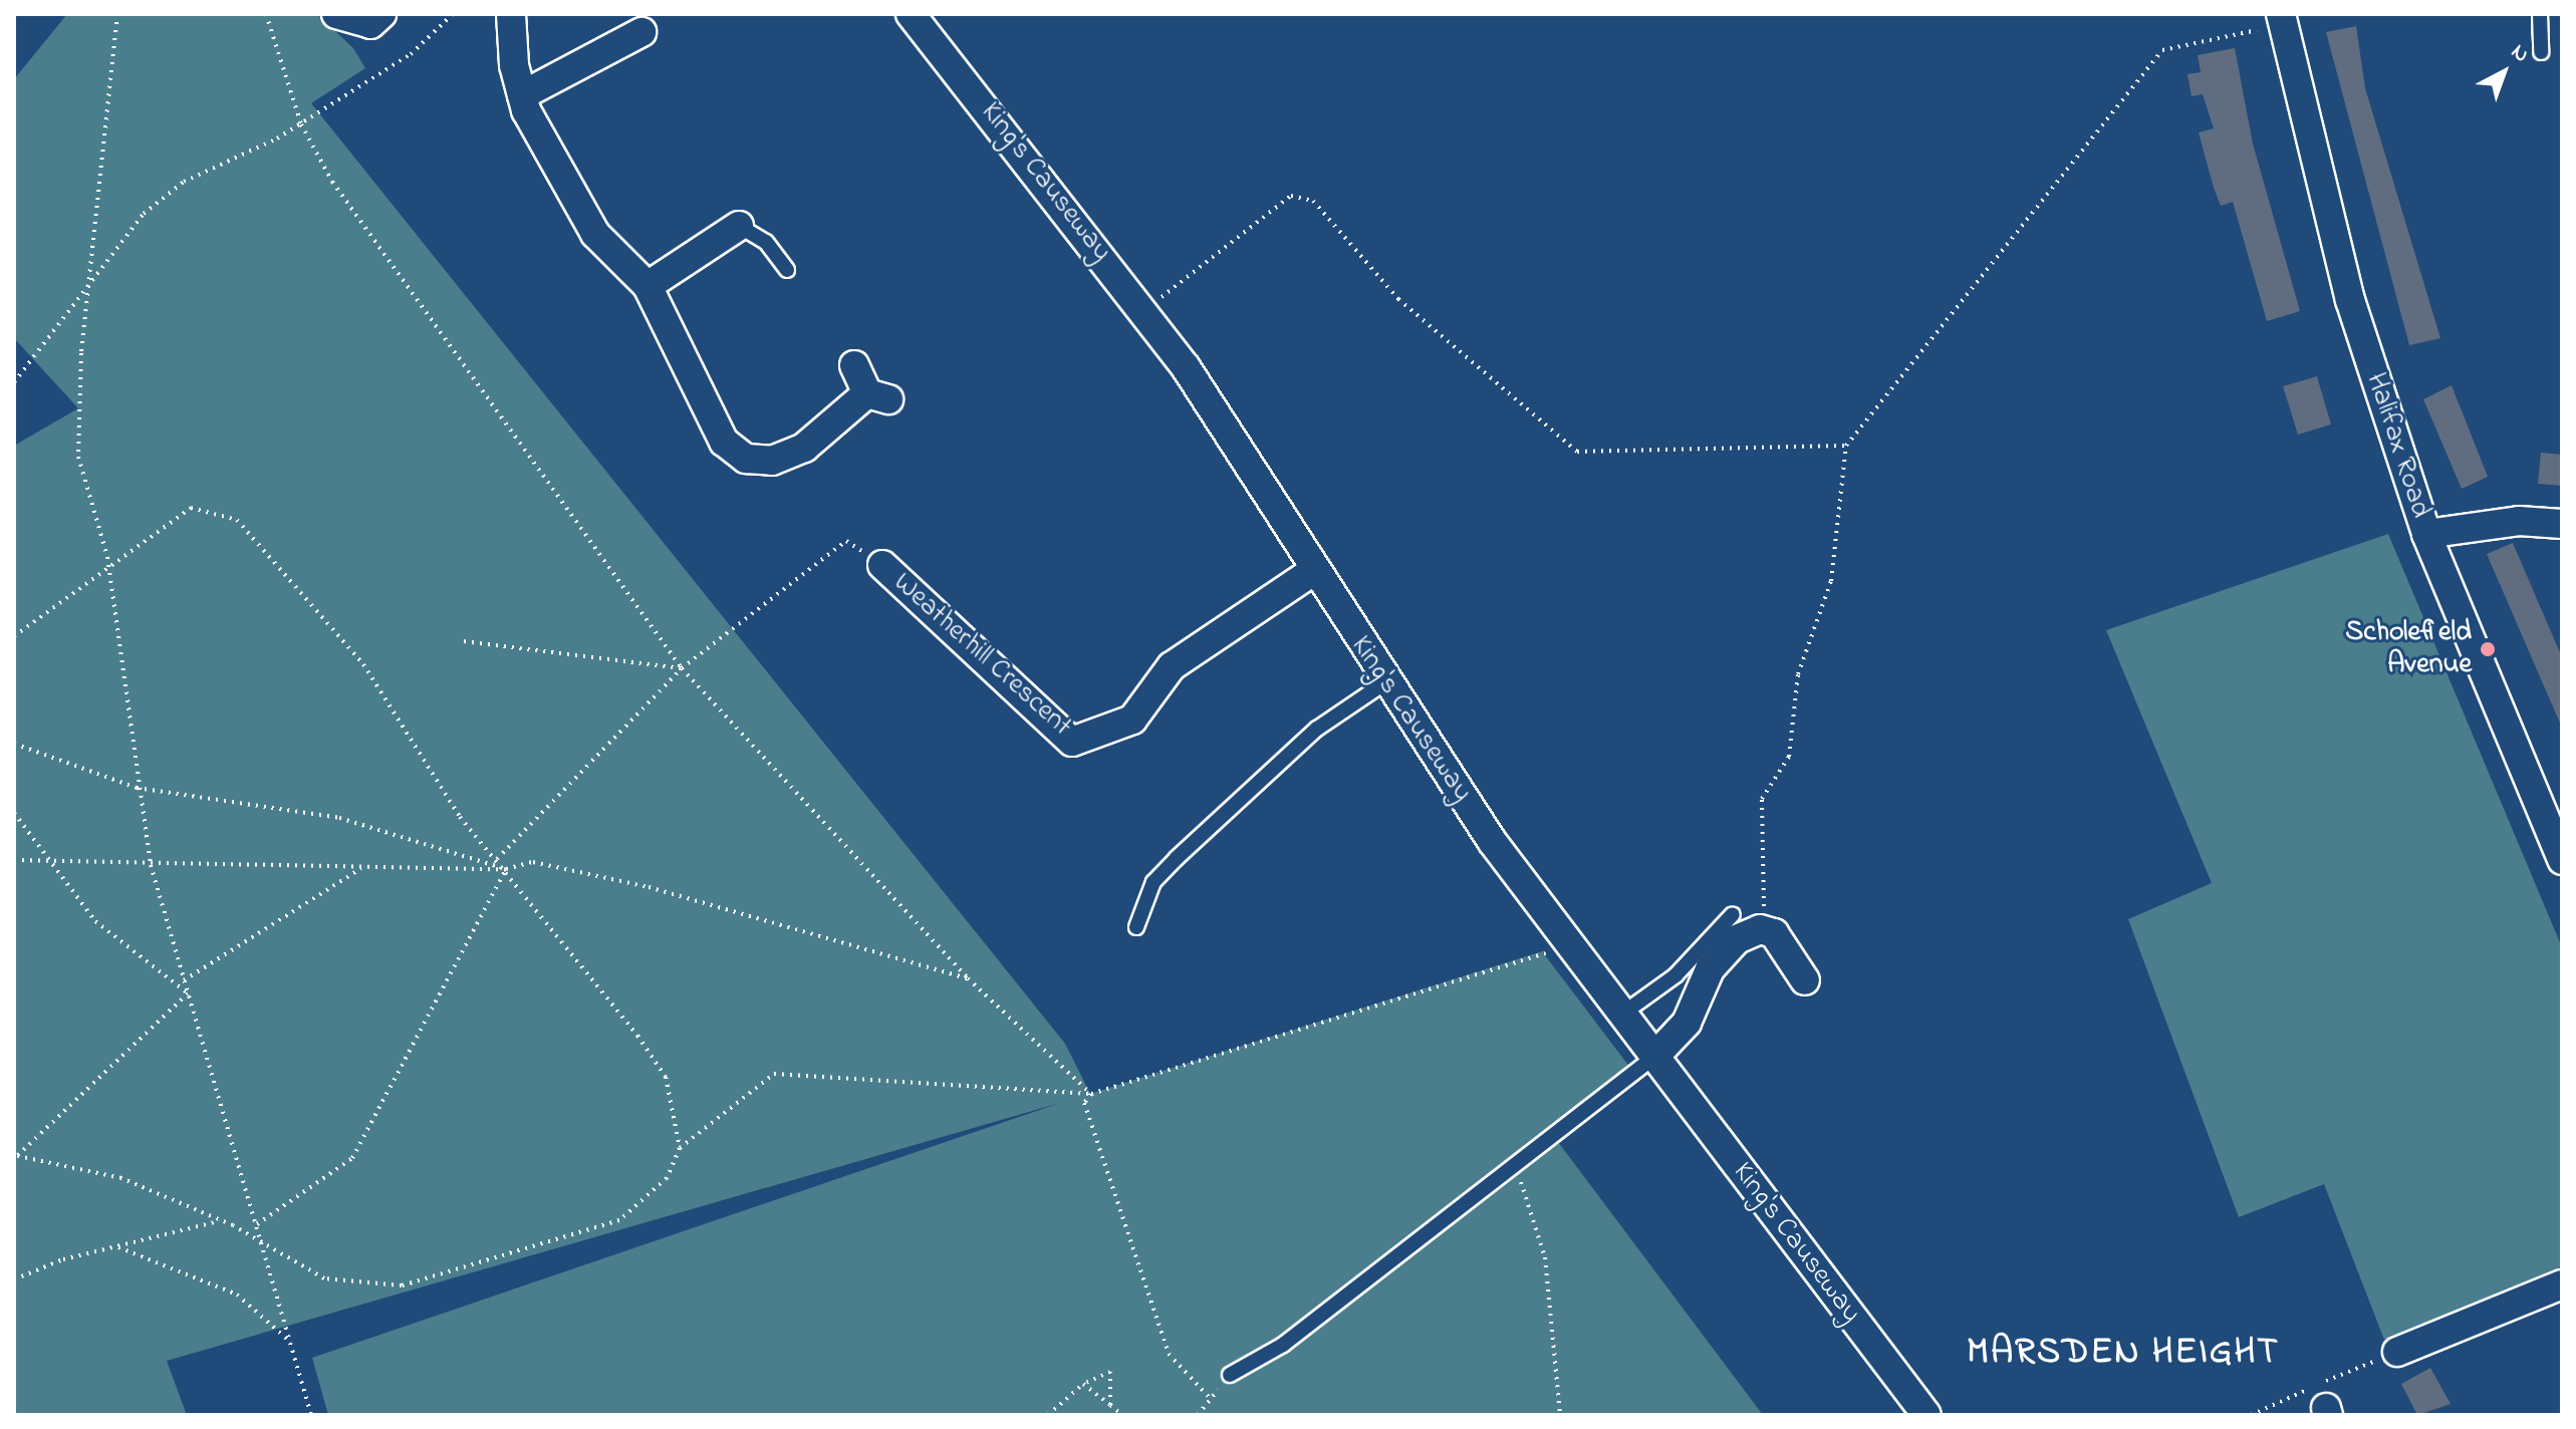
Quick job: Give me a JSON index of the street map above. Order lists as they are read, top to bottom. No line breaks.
{"streets":{"street":["King's Causeway","Halifax Road","Weatherhill Crescent"]},"crossings":[["King's Causeway","Weatherhill Crescent"]],"districts":["MARSDEN HEIGHT"],"places":["Scholefield Avenue"],"north":"top right"}
